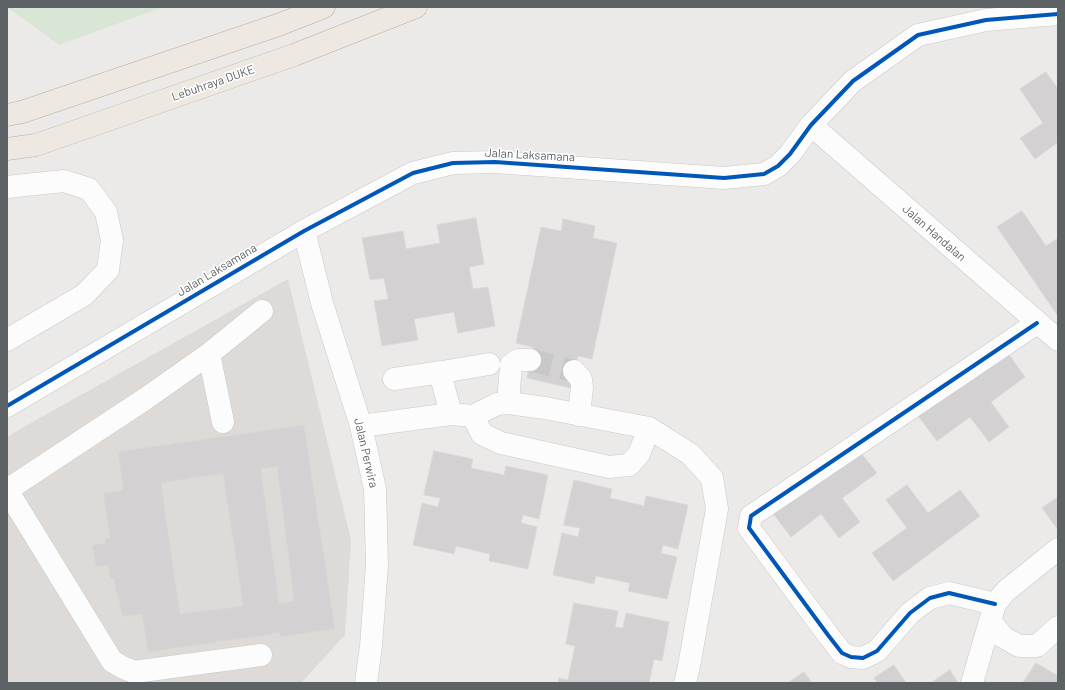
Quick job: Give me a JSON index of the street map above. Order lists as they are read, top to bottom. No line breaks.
{"streets":{"highway":["Lebuhraya DUKE"],"street":["Jalan Laksamana","Jalan Handalan","Jalan Perwira"]},"crossings":[["Jalan Laksamana","Jalan Handalan"],["Jalan Laksamana","Jalan Perwira"]]}
